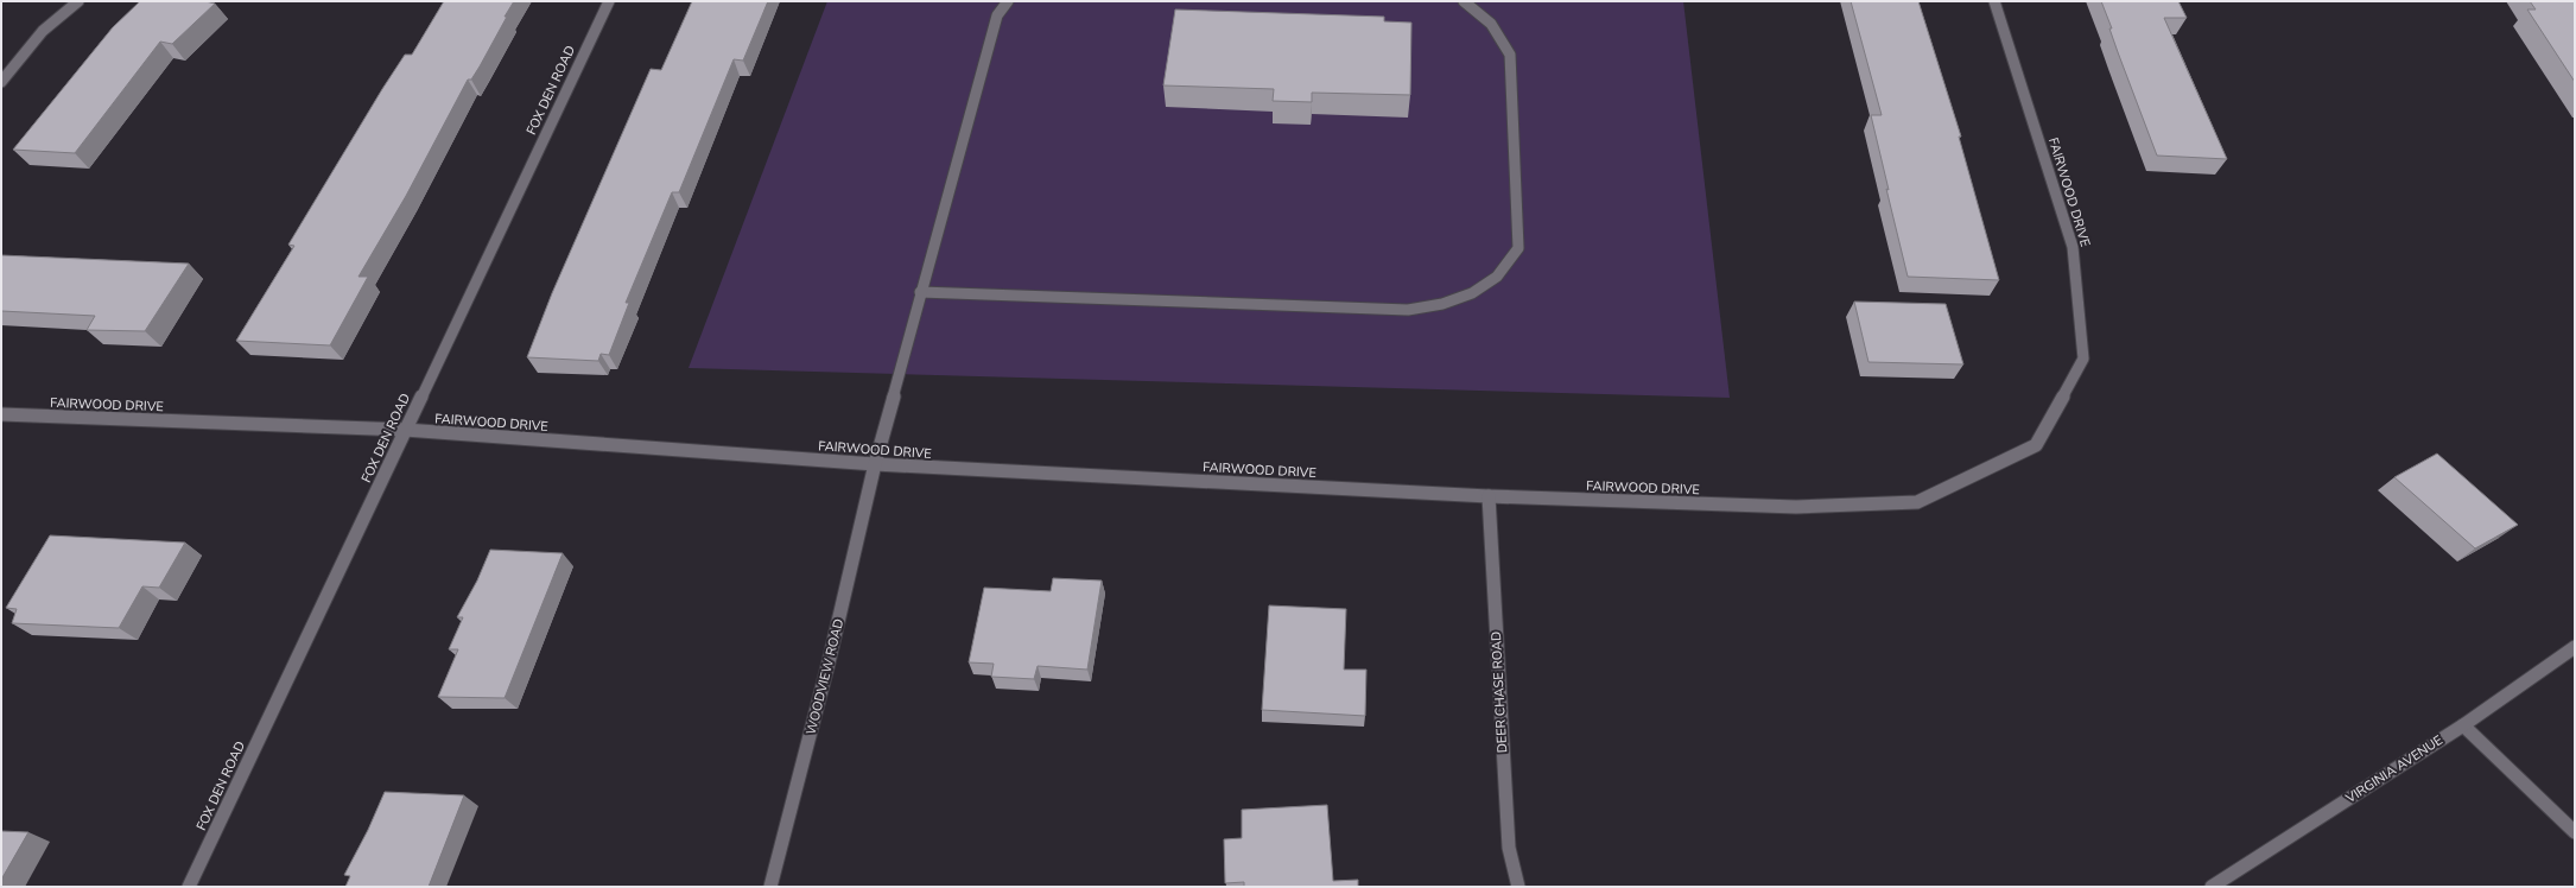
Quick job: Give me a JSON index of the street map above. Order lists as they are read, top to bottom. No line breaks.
{"streets":{"street":["FOX DEN ROAD","FAIRWOOD DRIVE","WOODVIEW ROAD","DEER CHASE ROAD","VIRGINIA AVENUE"]},"crossings":[["FOX DEN ROAD","FAIRWOOD DRIVE"],["FAIRWOOD DRIVE","WOODVIEW ROAD"],["FAIRWOOD DRIVE","DEER CHASE ROAD"]]}
